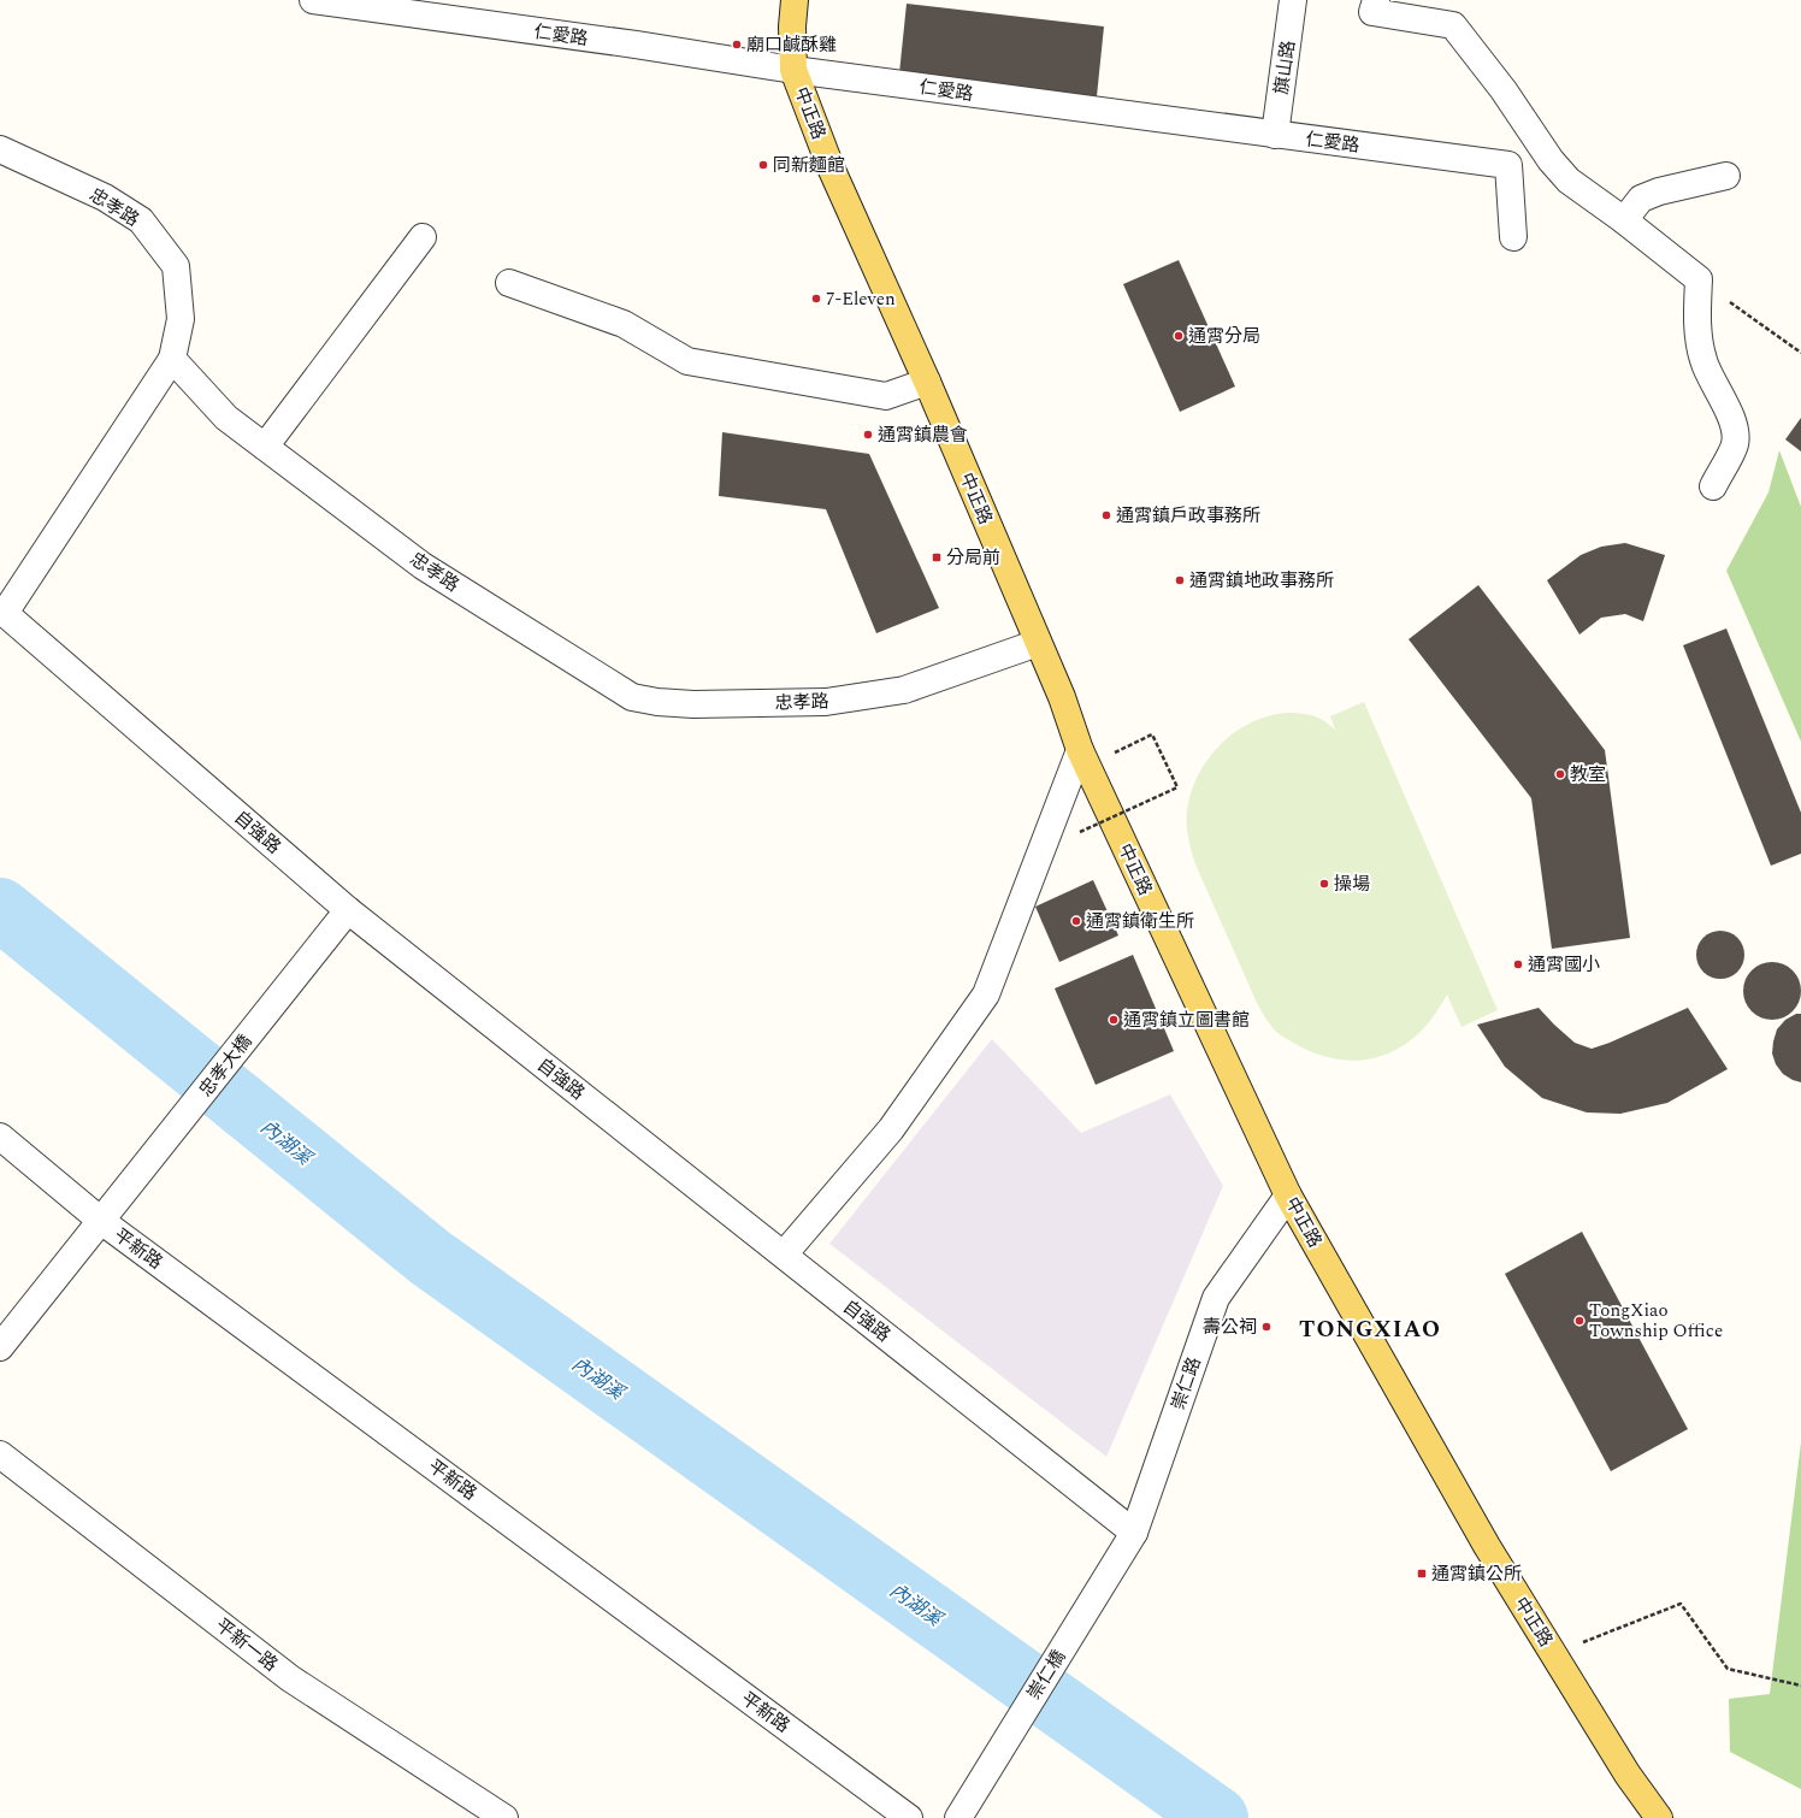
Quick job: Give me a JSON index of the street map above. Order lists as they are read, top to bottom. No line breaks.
{"streets":{"main road":["中正路"],"street":["仁愛路","旗山路","忠孝路","自強路","忠孝大橋","平新路","崇仁路","平新一路","崇仁橋"]},"crossings":[["仁愛路","旗山路"],["仁愛路","中正路"],["中正路","忠孝路"],["中正路","崇仁路"],["自強路","忠孝大橋"],["自強路","崇仁路"],["自強路","崇仁橋"],["忠孝大橋","平新路"],["崇仁路","崇仁橋"]],"districts":["TONGXIAO"],"water":["內湖溪"],"places":{"other":["廟口鹹酥雞","同新麵館","7-Eleven","通霄分局","通霄鎮農會","通霄鎮戶政事務所","通霄鎮地政事務所","教室","操場","通霄鎮衛生所","通霄國小","通霄鎮立圖書館","TongXiao Township Office","壽公祠"],"transit":["分局前","通霄鎮公所"]}}
